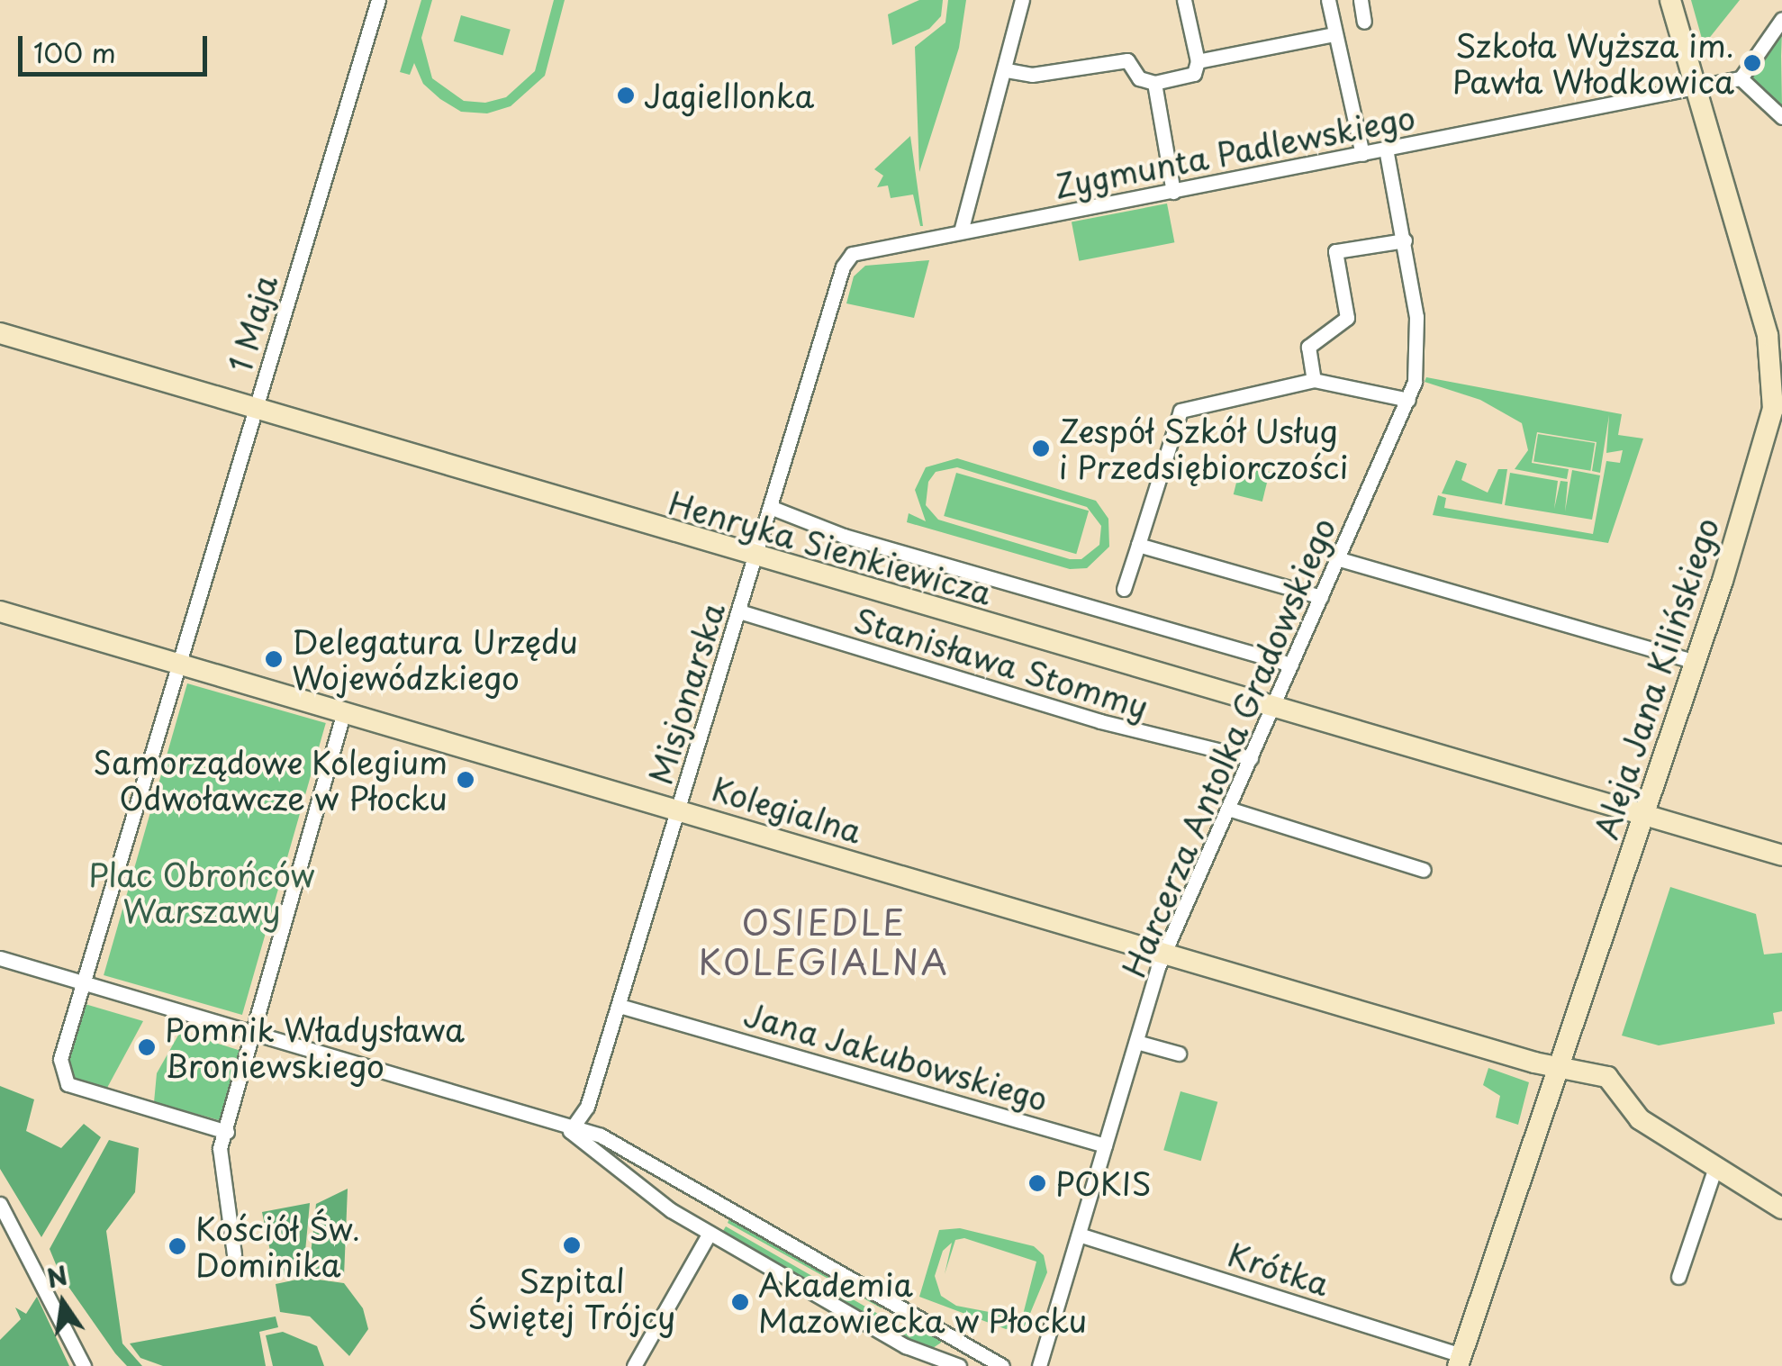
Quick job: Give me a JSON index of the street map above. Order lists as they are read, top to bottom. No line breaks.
{"streets":{"street":["Zygmunta Padlewskiego","1 Maja","Henryka Sienkiewicza","Stanisława Stommy","Aleja Jana Kilińskiego","Misjonarska","Harcerza Antolka Gradowskiego","Kolegialna","Jana Jakubowskiego","Krótka"]},"crossings":[["Zygmunta Padlewskiego","Aleja Jana Kilińskiego"],["Zygmunta Padlewskiego","Misjonarska"],["Zygmunta Padlewskiego","Harcerza Antolka Gradowskiego"],["1 Maja","Henryka Sienkiewicza"],["1 Maja","Kolegialna"],["Henryka Sienkiewicza","Aleja Jana Kilińskiego"],["Henryka Sienkiewicza","Misjonarska"],["Henryka Sienkiewicza","Harcerza Antolka Gradowskiego"],["Stanisława Stommy","Misjonarska"],["Stanisława Stommy","Harcerza Antolka Gradowskiego"],["Aleja Jana Kilińskiego","Kolegialna"],["Aleja Jana Kilińskiego","Krótka"],["Misjonarska","Kolegialna"],["Misjonarska","Jana Jakubowskiego"],["Harcerza Antolka Gradowskiego","Kolegialna"],["Harcerza Antolka Gradowskiego","Jana Jakubowskiego"],["Harcerza Antolka Gradowskiego","Krótka"]],"districts":["OSIEDLE KOLEGIALNA"],"parks":["Plac Obrońców Warszawy"],"places":["Szkoła Wyższa im. Pawła Włodkowica","Jagiellonka","Zespół Szkół Usług i Przedsiębiorczości","Delegatura Urzędu Wojewódzkiego","Samorządowe Kolegium Odwoławcze w Płocku","Pomnik Władysława Broniewskiego","POKIS","Szpital Świętej Trójcy","Kościół Św. Dominika","Akademia Mazowiecka w Płocku"],"scale_bar":"100 m","north":"top"}
